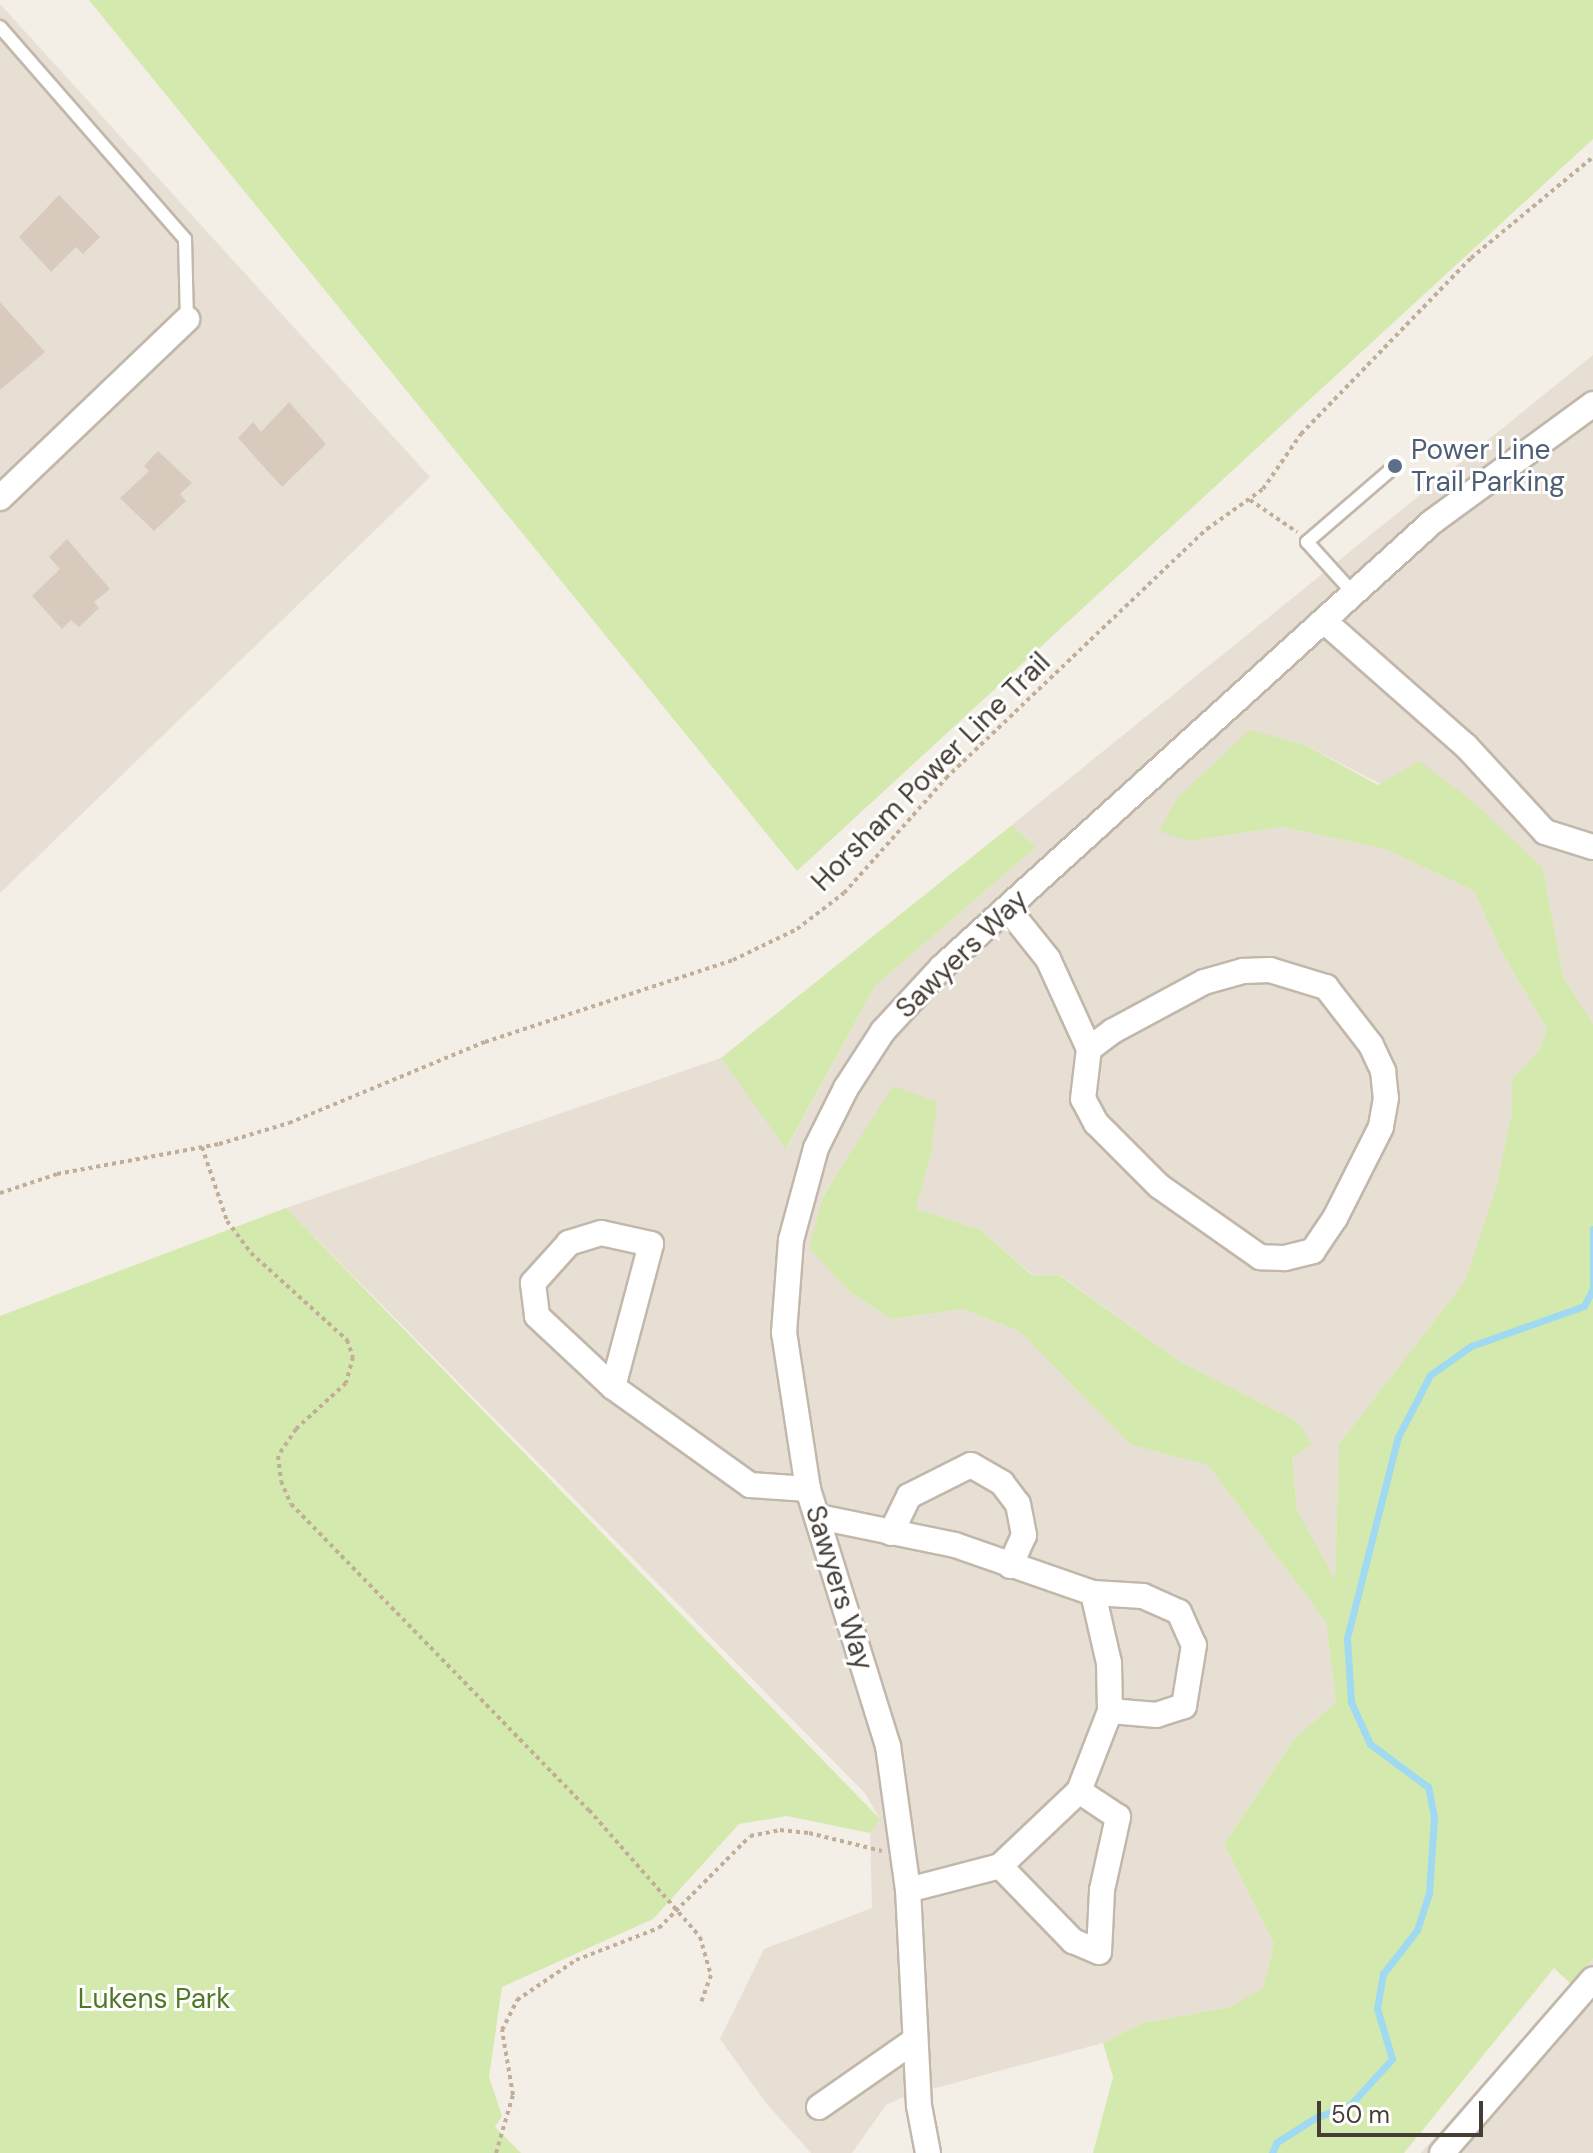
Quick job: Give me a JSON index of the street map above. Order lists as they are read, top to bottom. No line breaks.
{"streets":{"street":["Sawyers Way"],"path":["Horsham Power Line Trail"]},"parks":["Lukens Park"],"places":["Power Line Trail Parking"],"scale_bar":"50 m"}
